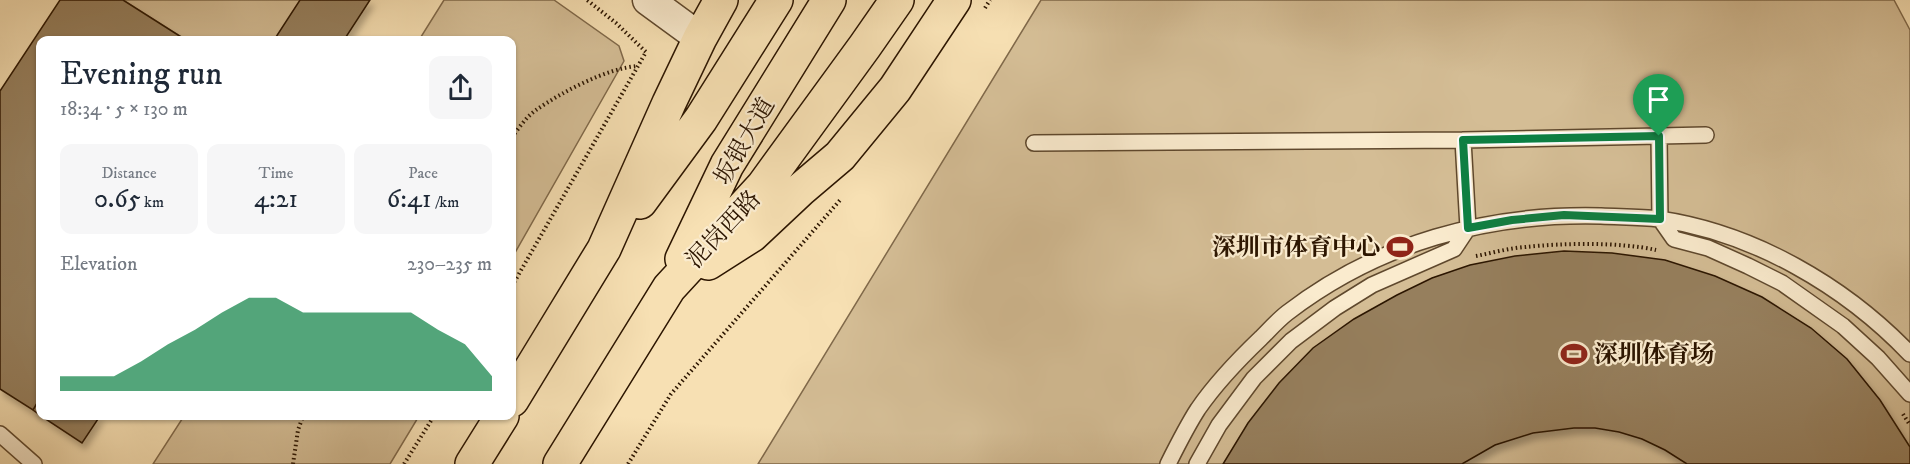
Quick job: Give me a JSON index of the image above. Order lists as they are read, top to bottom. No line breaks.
{"streets":{"main road":["坂银大道","泥岗西路"]},"crossings":[["坂银大道","泥岗西路"]],"places":{"sports":["深圳市体育中心","深圳体育场"]},"page":{"heading":["Evening run","18:34 · 5 × 130 m"],"stats":[["Distance","0.65 km"],["Time","4:21"],["Pace","6:41 /km"]],"chart":["Elevation","230–235 m"]}}
